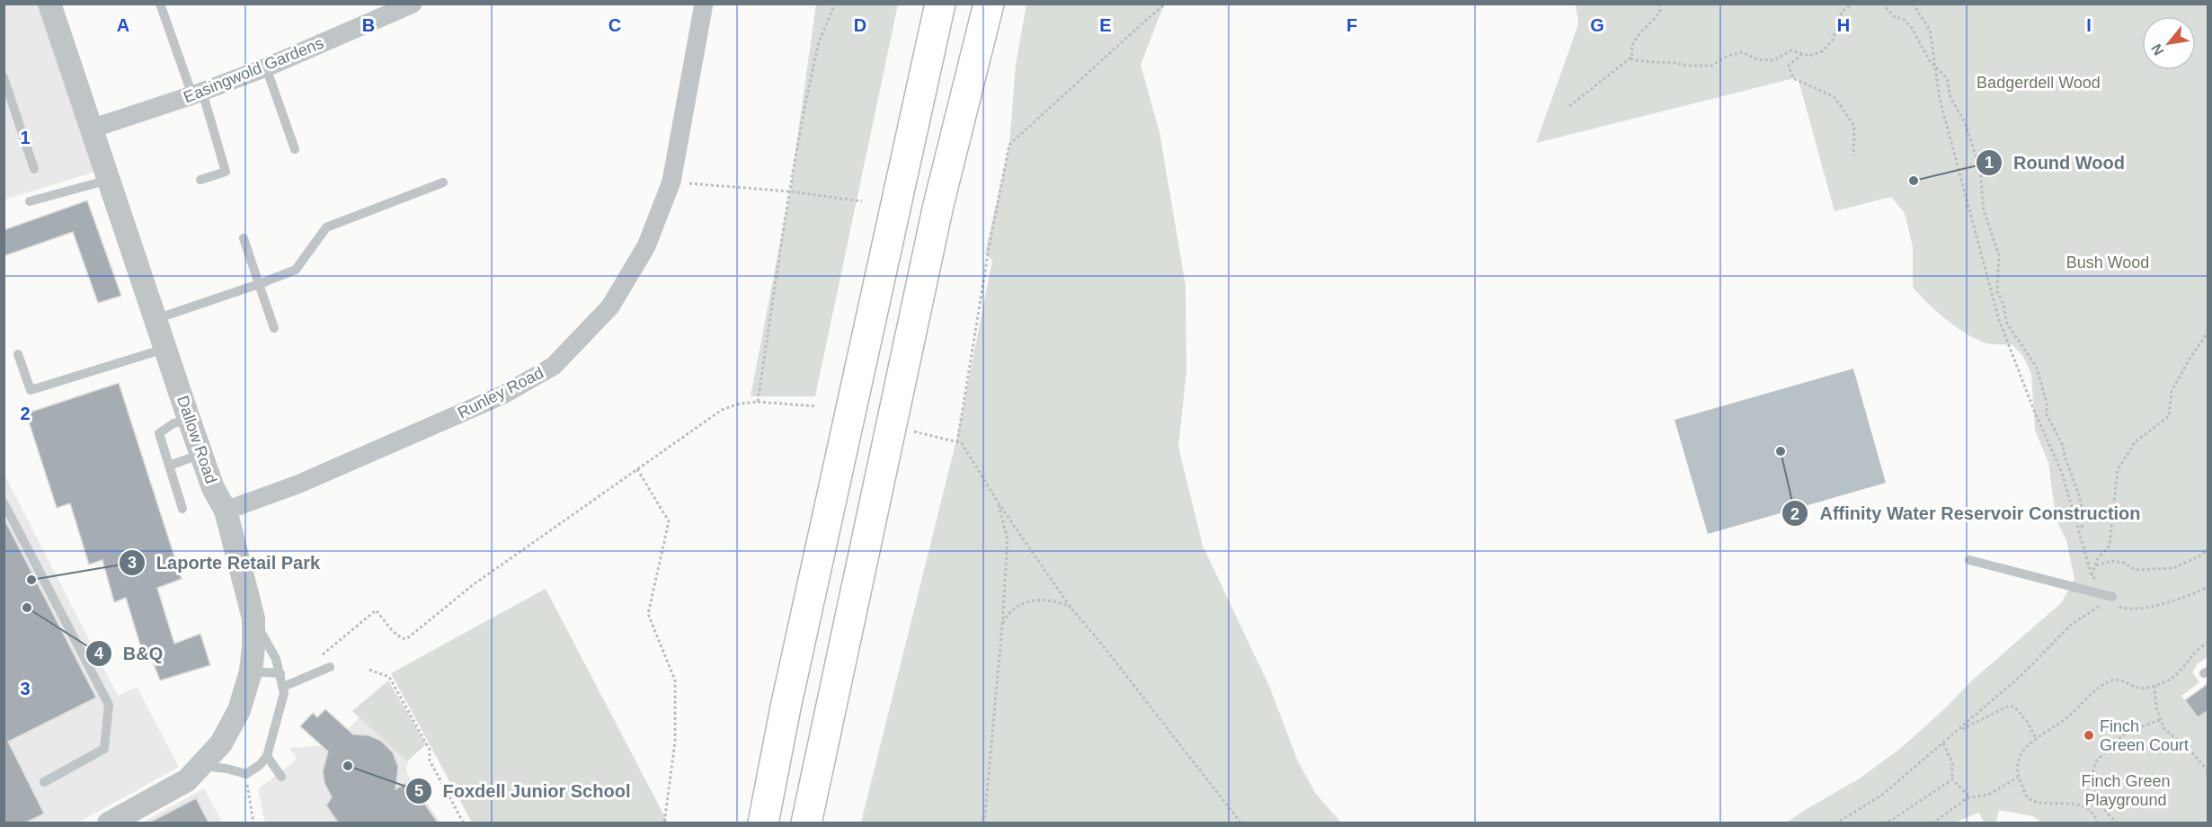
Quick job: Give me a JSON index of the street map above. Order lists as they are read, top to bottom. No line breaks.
{"streets":{"street":["Easingwold Gardens","Runley Road","Dallow Road"]},"crossings":[["Easingwold Gardens","Dallow Road"],["Runley Road","Dallow Road"]],"parks":["Badgerdell Wood","Bush Wood","Finch Green Playground"],"places":["Round Wood","Affinity Water Reservoir Construction","Laporte Retail Park","B&Q","Finch Green Court","Foxdell Junior School"],"north":"bottom left","grid":{"columns":["A","B","C","D","E","F","G","H","I"],"rows":["1","2","3"]}}
